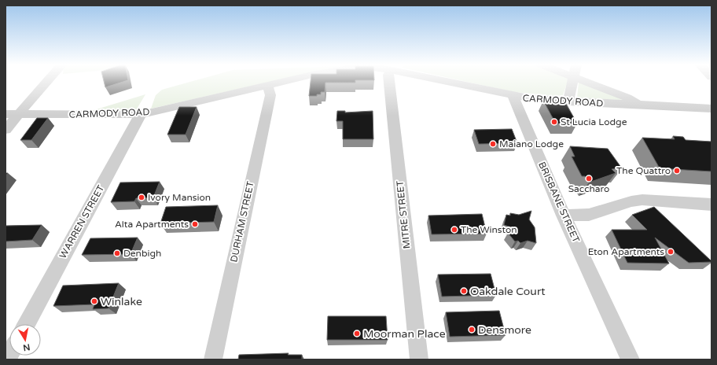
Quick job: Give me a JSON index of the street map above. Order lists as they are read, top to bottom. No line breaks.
{"streets":{"street":["CARMODY ROAD","BRISBANE STREET","MITRE STREET","WARREN STREET","DURHAM STREET"]},"crossings":[["CARMODY ROAD","BRISBANE STREET"],["CARMODY ROAD","WARREN STREET"],["CARMODY ROAD","DURHAM STREET"]],"places":["St Lucia Lodge","Maiano Lodge","The Quattro","Saccharo","Ivory Mansion","Alta Apartments","The Winston","Eton Apartments","Denbigh","Oakdale Court","Winlake","Densmore","Moorman Place"],"north":"bottom"}
